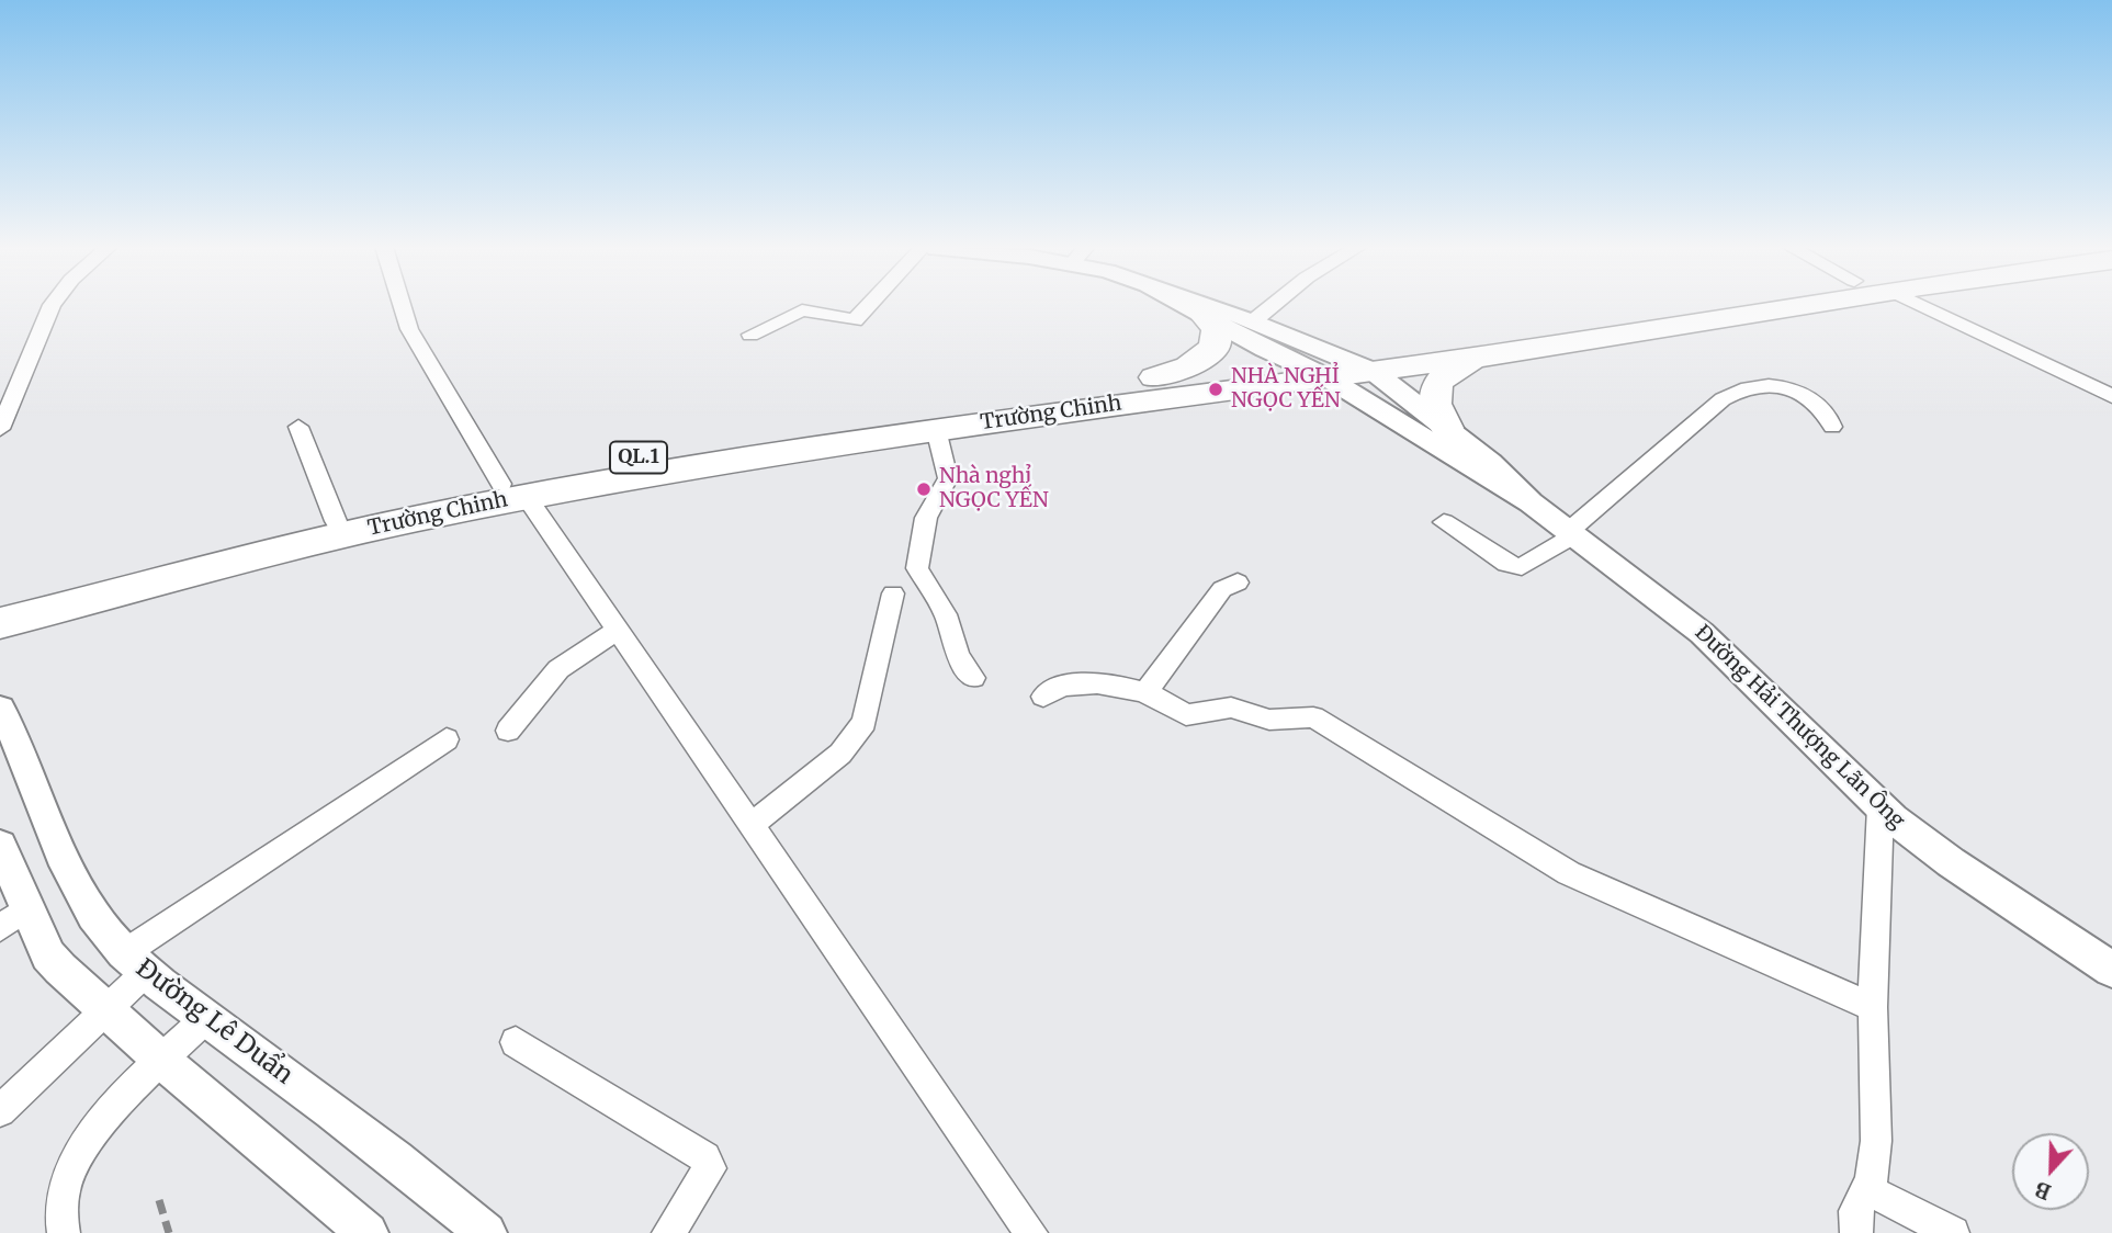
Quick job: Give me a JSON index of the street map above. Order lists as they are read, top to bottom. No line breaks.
{"streets":{"highway":["Trường Chinh","QL.1"],"street":["Đường Hải Thượng Lãn Ông","Đường Lê Duẩn"]},"crossings":[["Trường Chinh","Đường Hải Thượng Lãn Ông"]],"places":["NHÀ NGHỈ NGỌC YẾN","Nhà nghỉ NGỌC YẾN"],"north":"bottom"}
